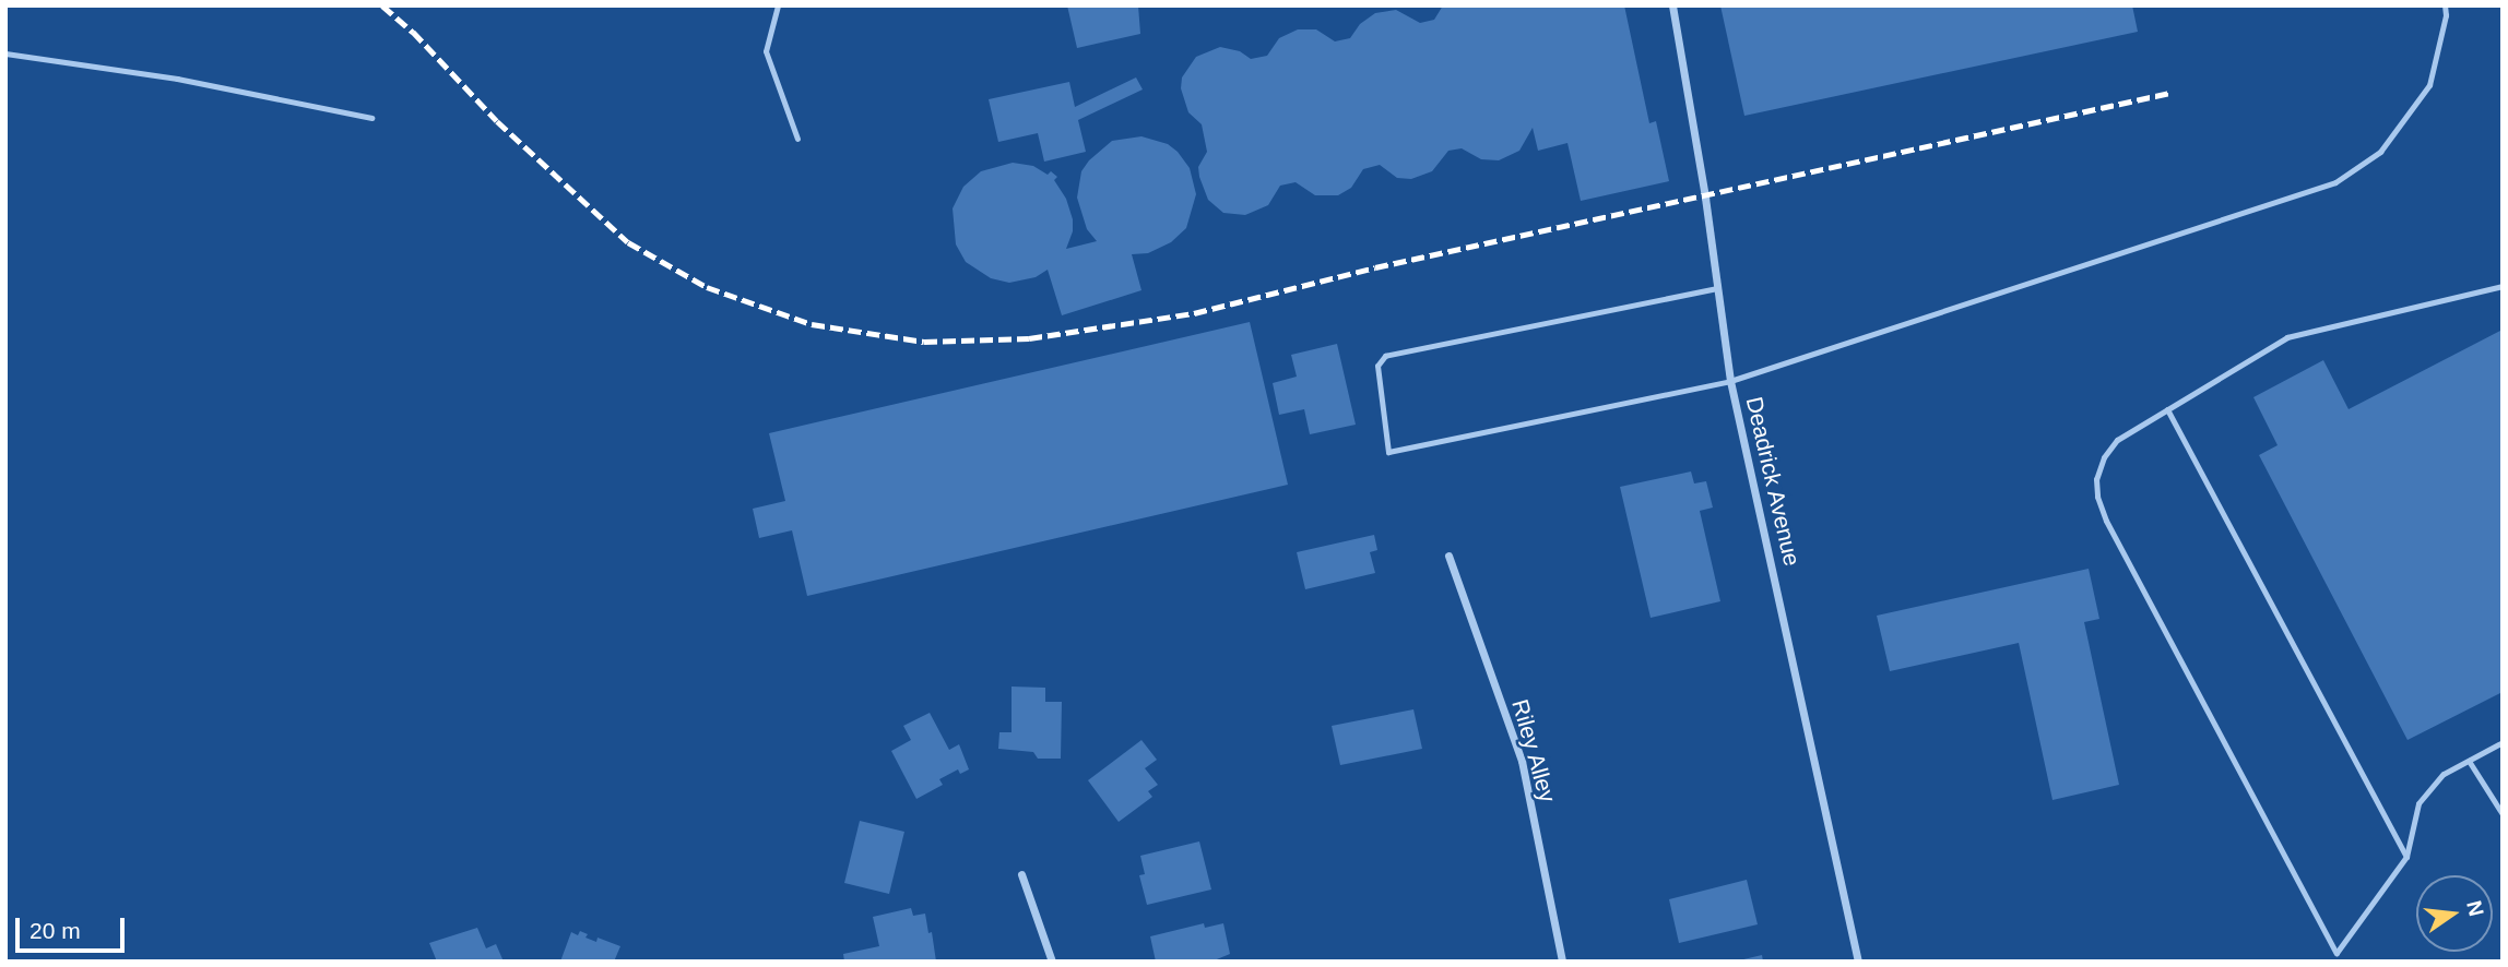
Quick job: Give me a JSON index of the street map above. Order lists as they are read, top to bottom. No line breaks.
{"streets":{"street":["Deadrick Avenue","Riley Alley"]},"scale_bar":"20 m","north":"right"}
